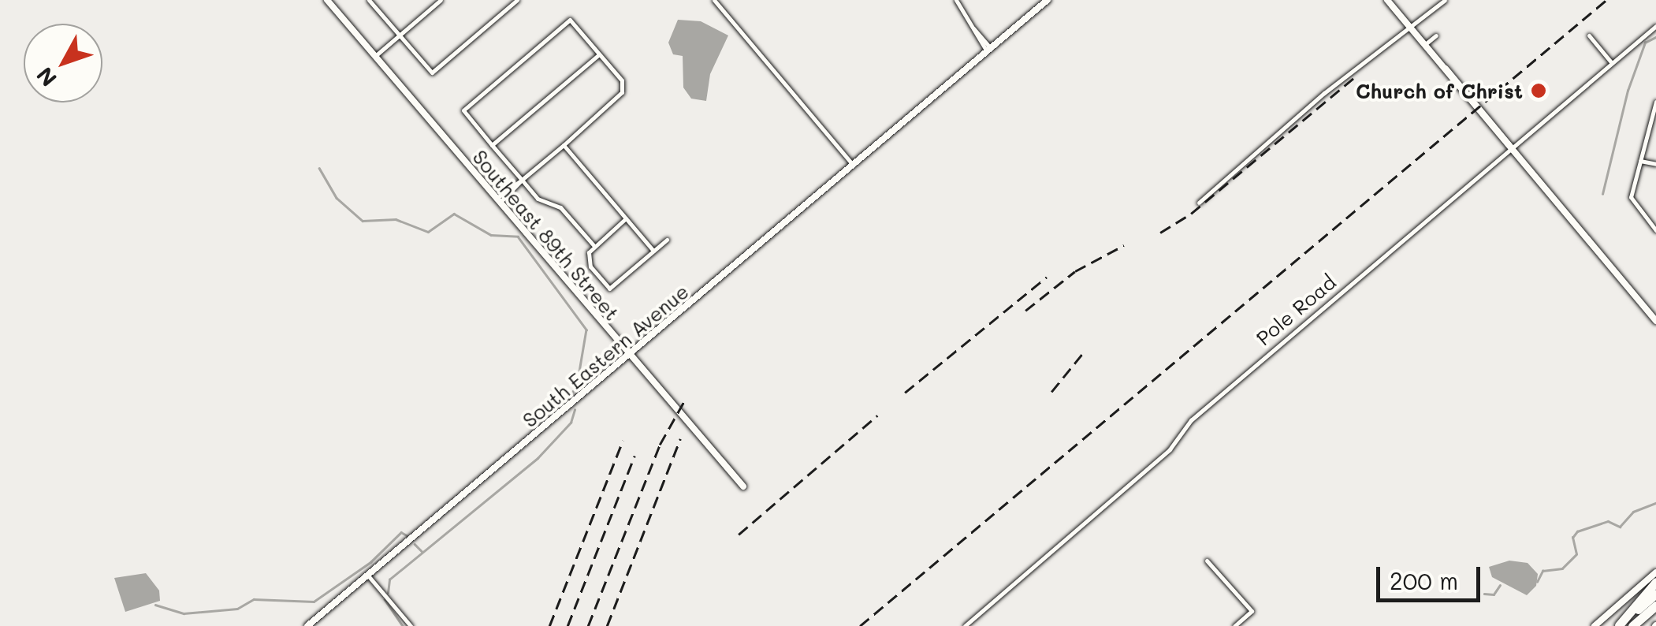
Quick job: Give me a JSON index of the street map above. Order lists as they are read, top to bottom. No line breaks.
{"streets":{"main road":["Southeast 89th Street","South Eastern Avenue"],"street":["Pole Road"]},"crossings":[["Southeast 89th Street","South Eastern Avenue"]],"places":["Church of Christ"],"scale_bar":"200 m","north":"bottom left"}
